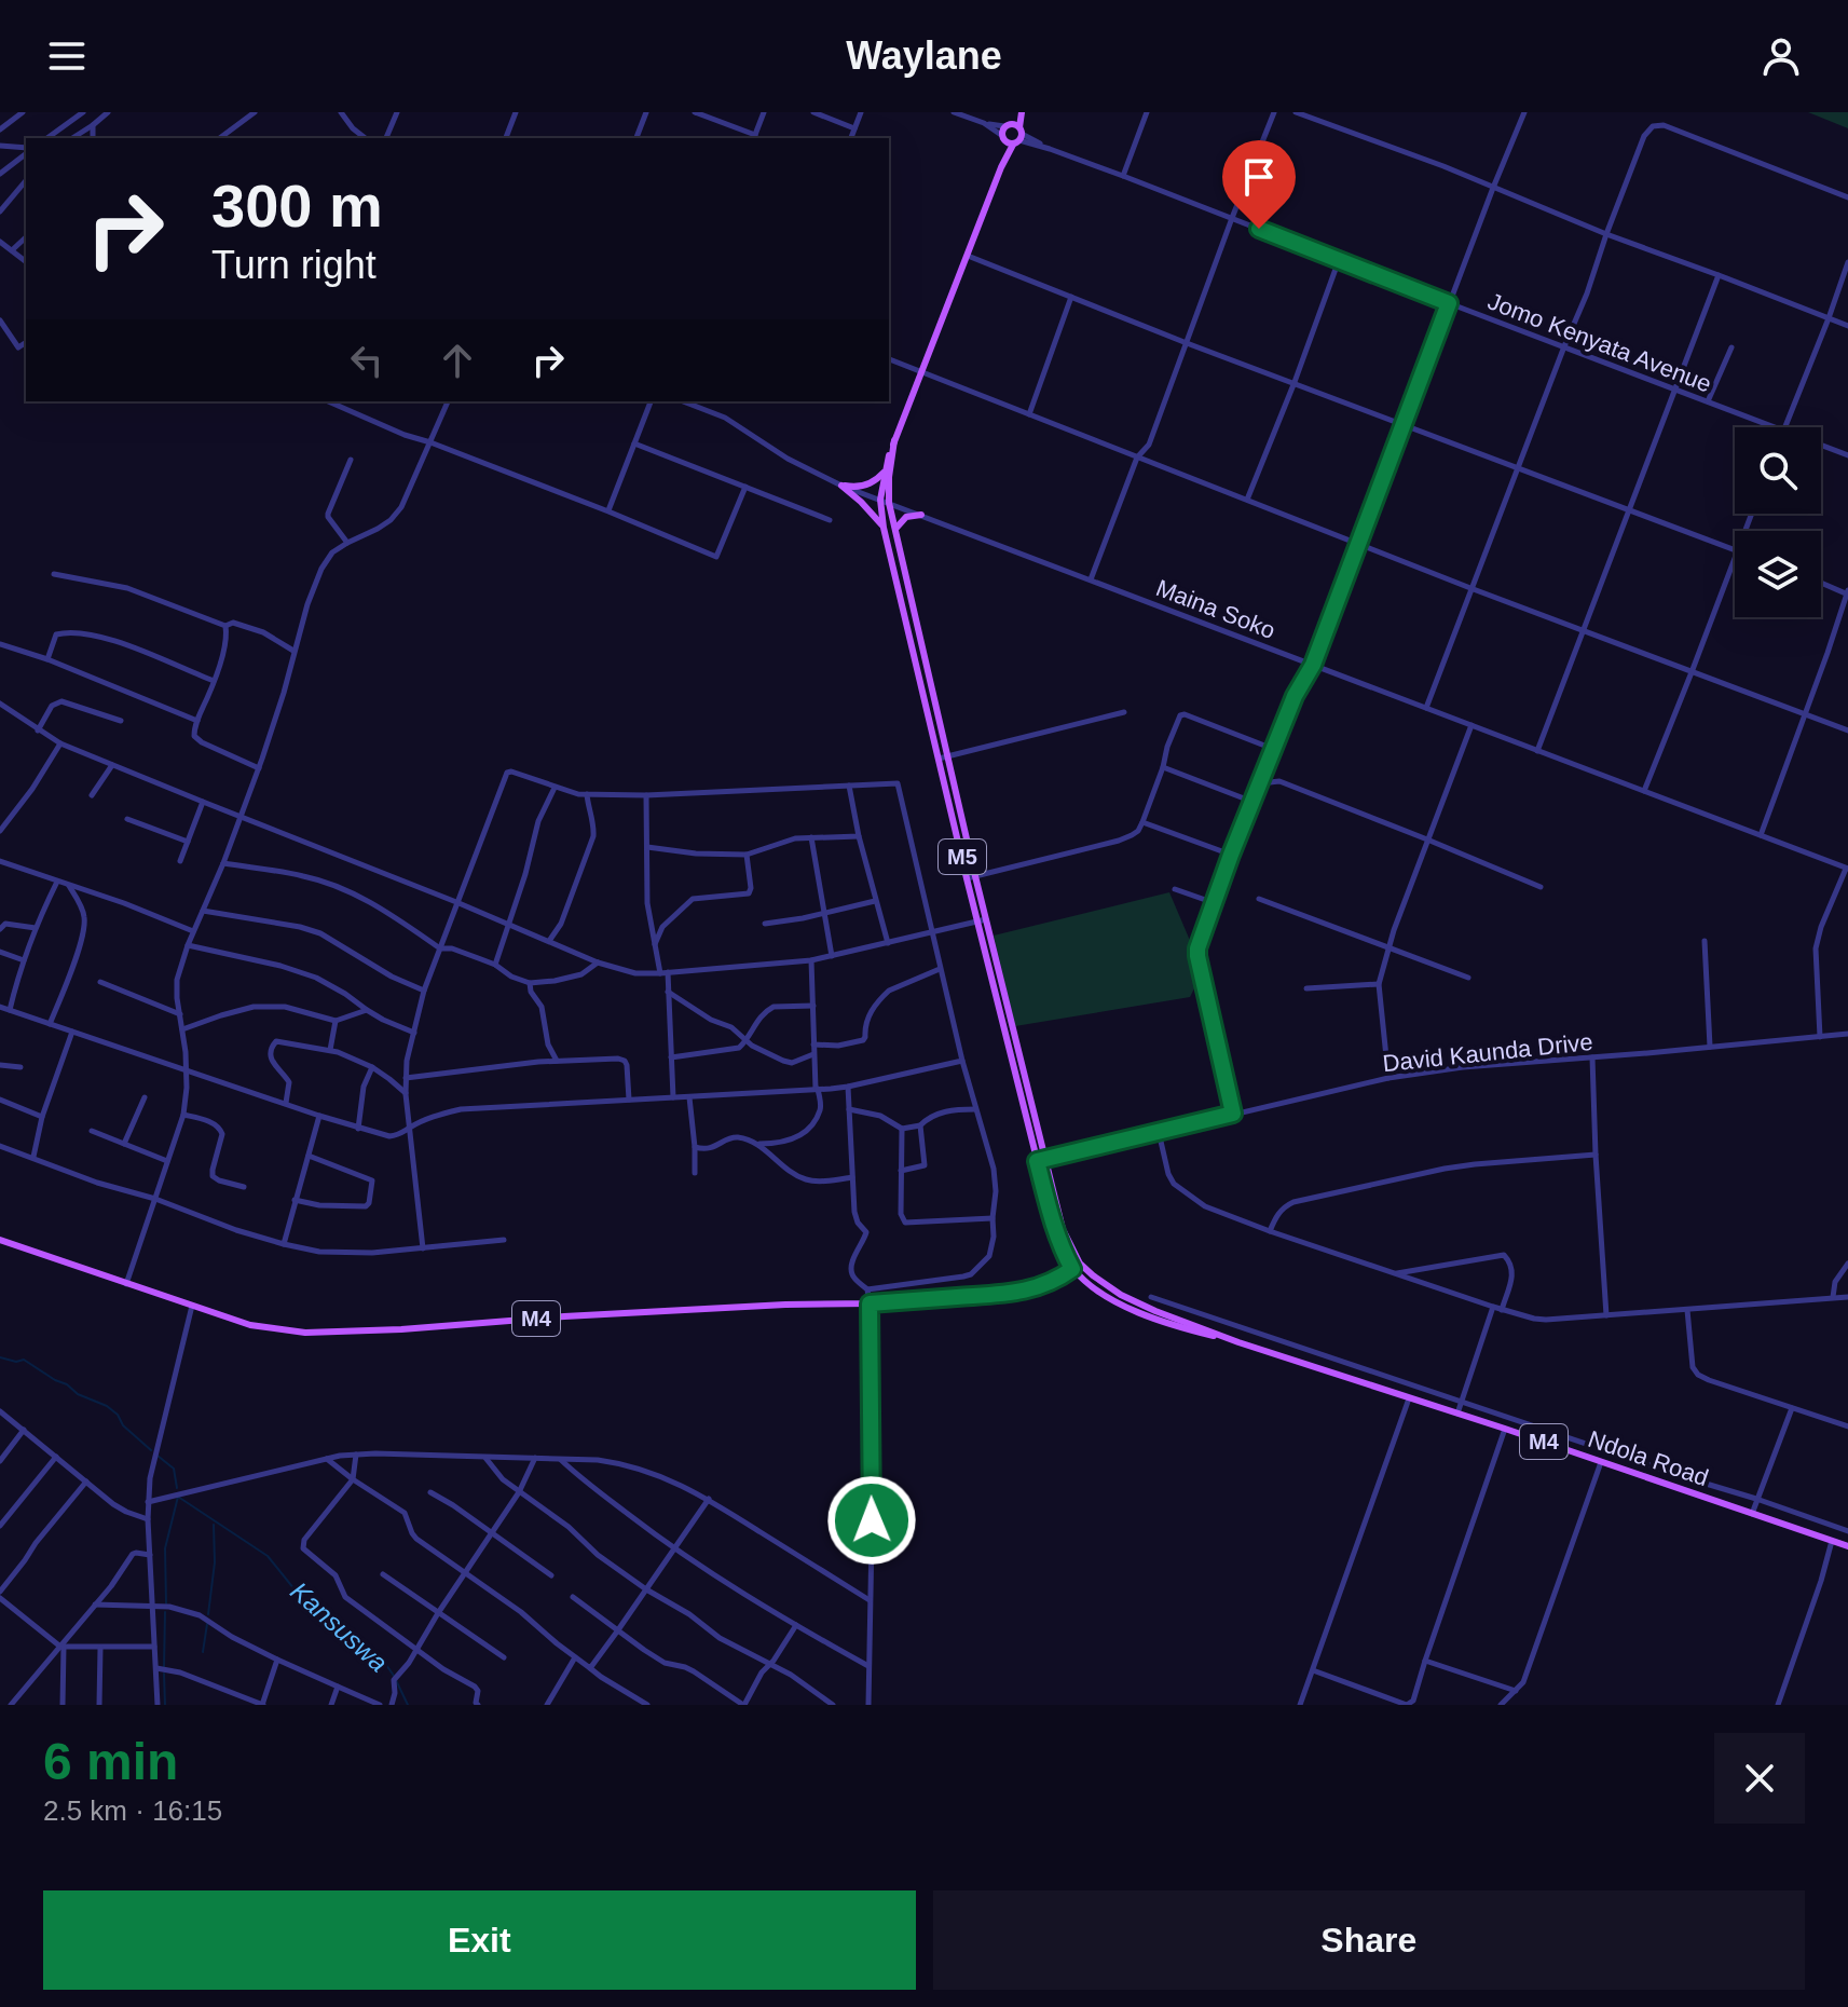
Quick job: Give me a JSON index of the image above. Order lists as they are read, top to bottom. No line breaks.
{"streets":{"main road":["M5","M4","Ndola Road"],"street":["Jomo Kenyata Avenue","Maina Soko","David Kaunda Drive"]},"crossings":[["Jomo Kenyata Avenue","M5"],["Maina Soko","M5"],["M5","David Kaunda Drive"],["M5","M4"],["M5","Ndola Road"],["M4","Ndola Road"]],"water":["Kansuswa"],"page":{"header":"Waylane","turn":["300 m","Turn right"],"heading":["6 min","2.5 km · 16:15"],"buttons":["Exit","Share"]}}
